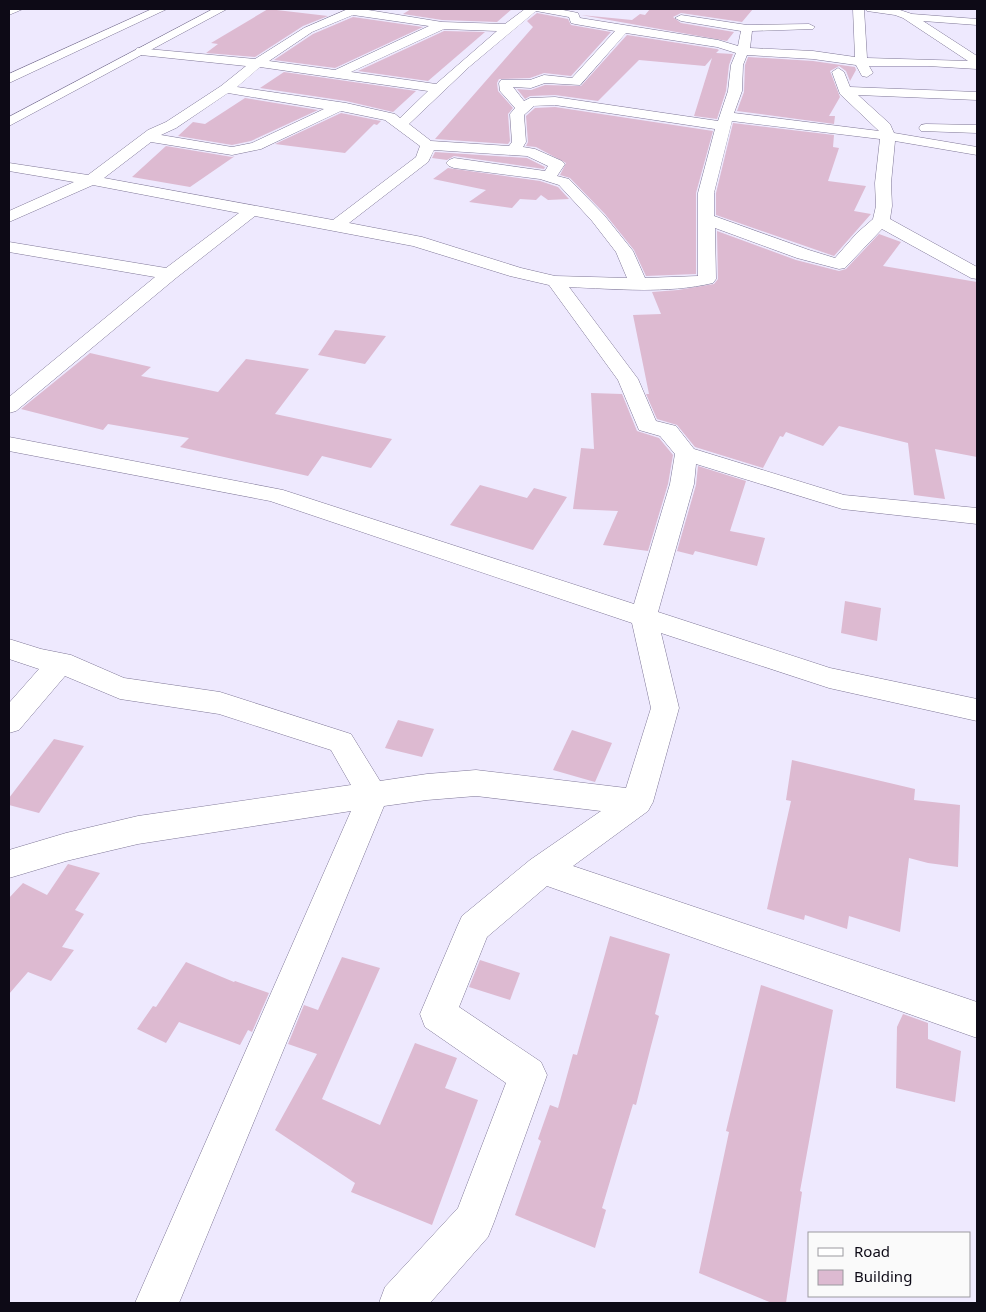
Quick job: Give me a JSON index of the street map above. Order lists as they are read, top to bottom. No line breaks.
{"legend":["Road","Building"]}
